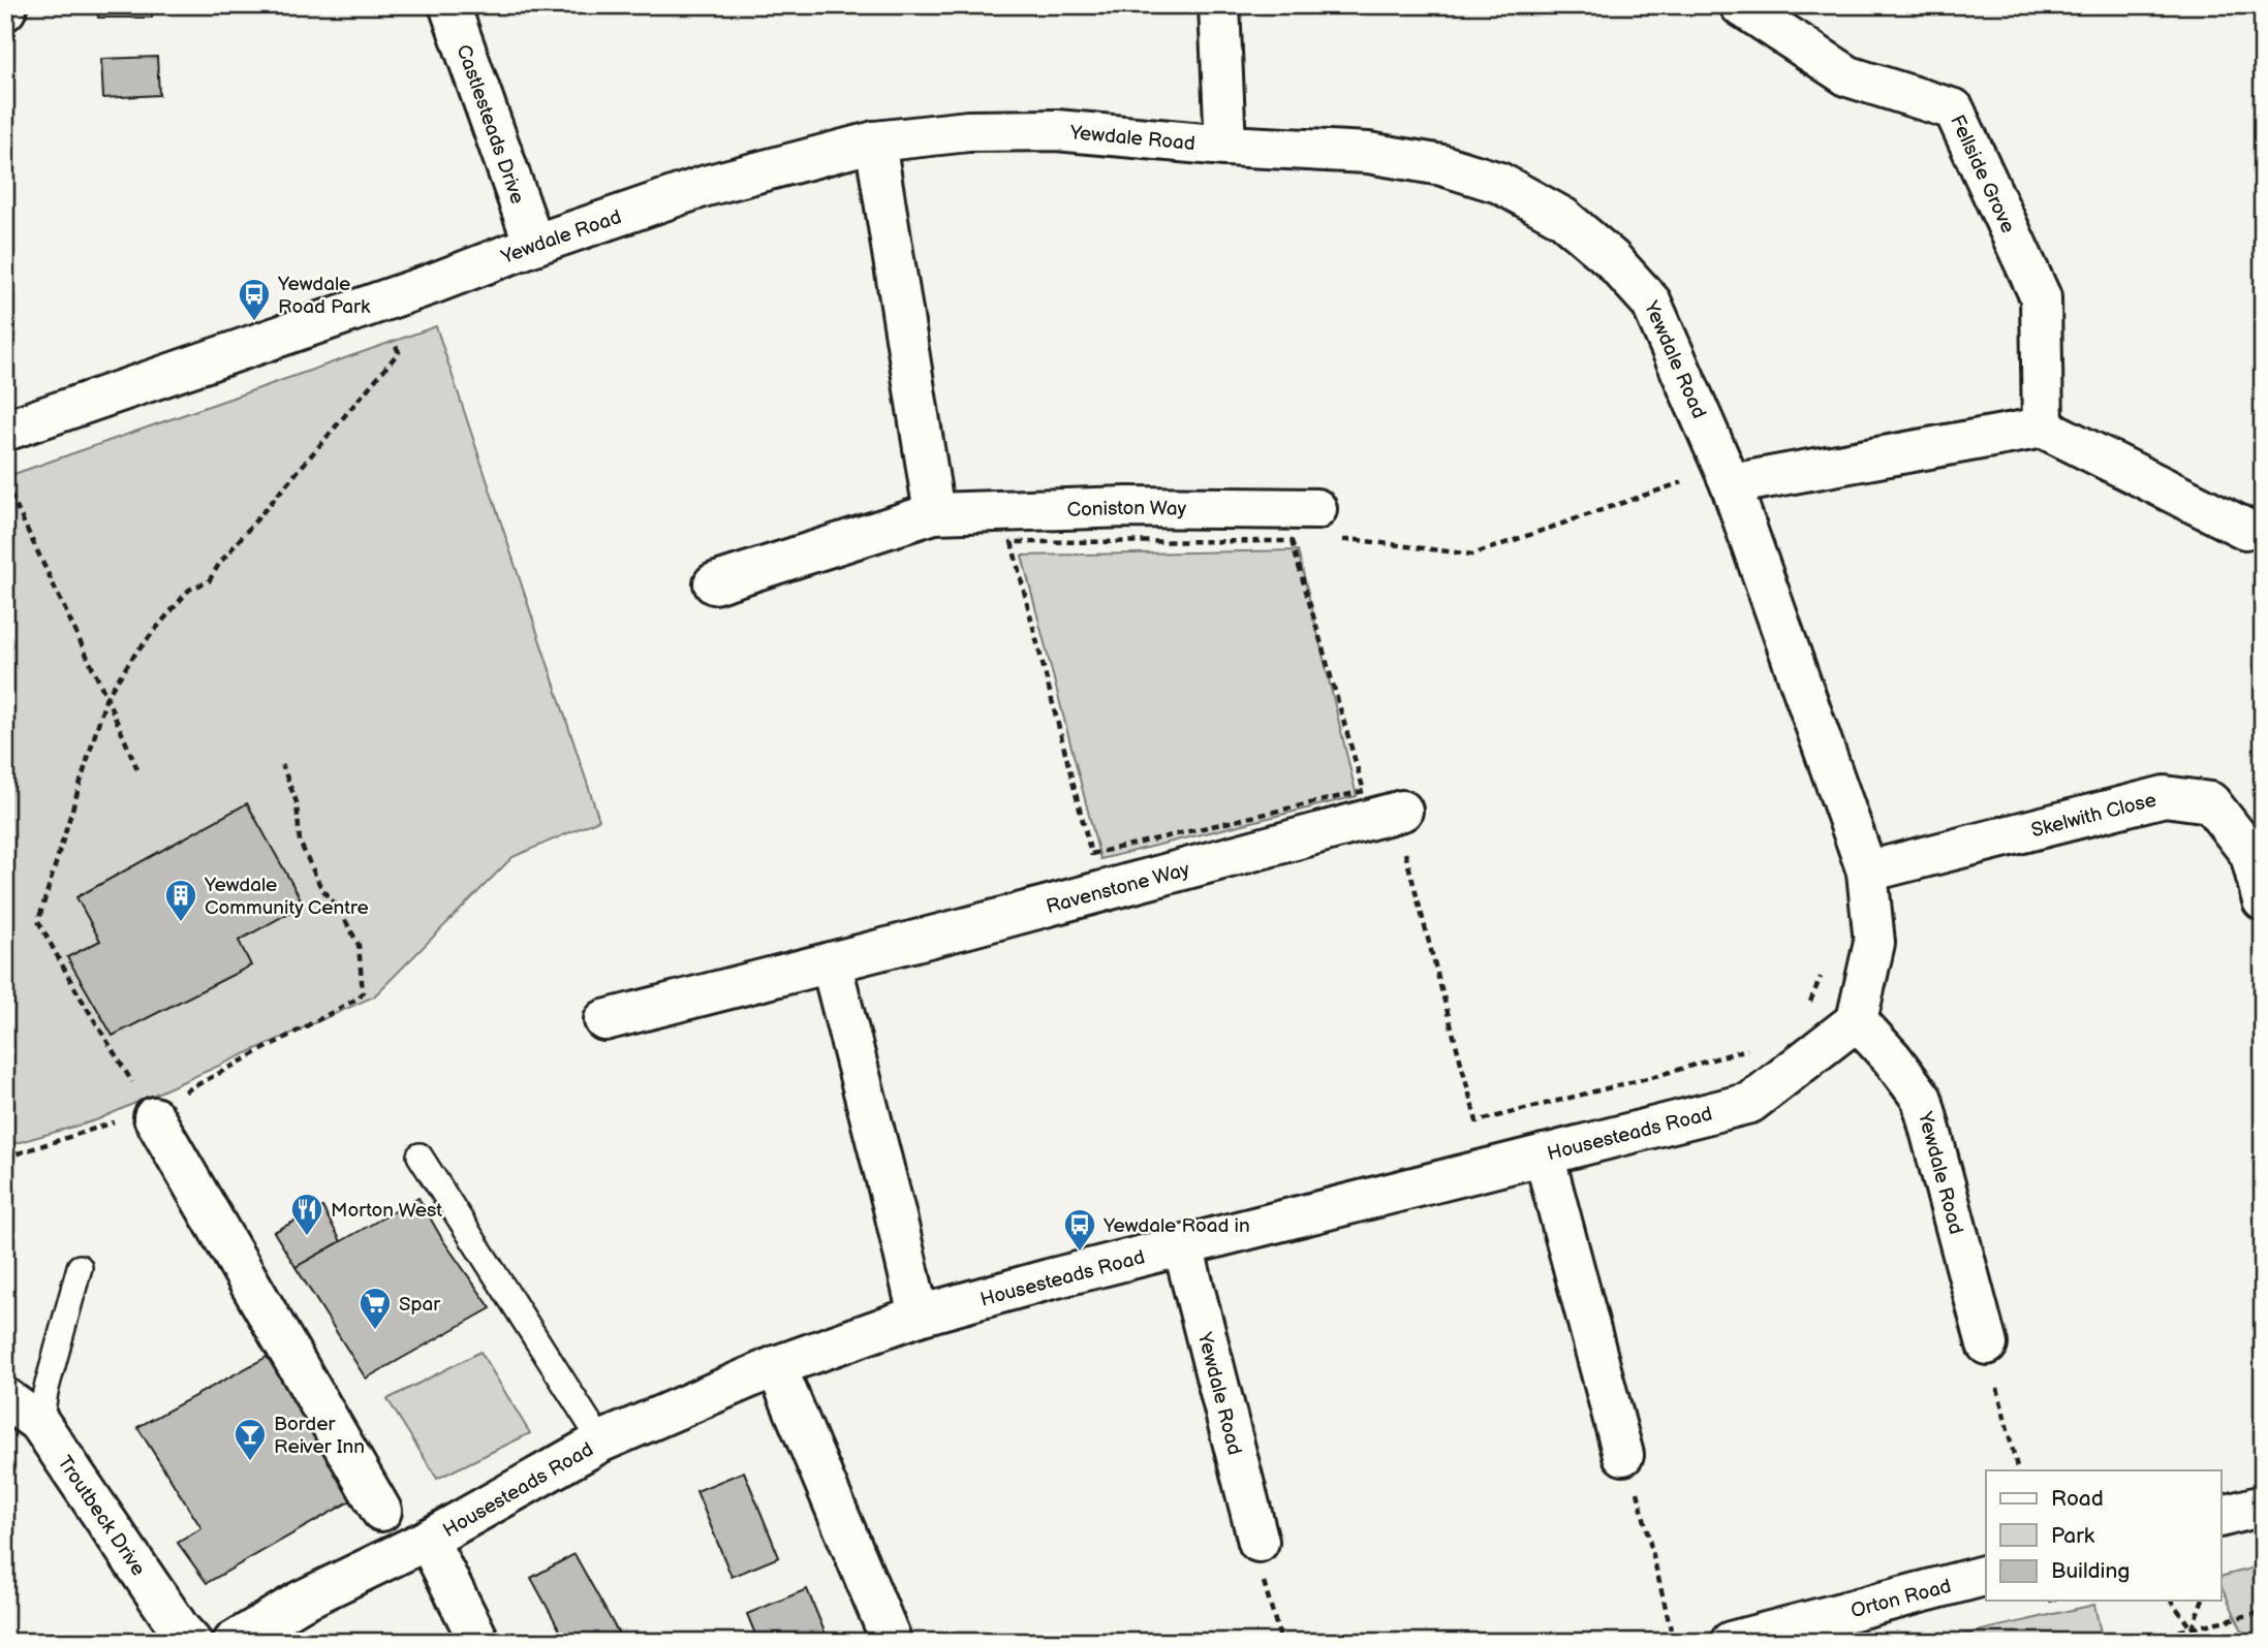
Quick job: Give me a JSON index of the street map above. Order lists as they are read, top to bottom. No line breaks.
{"streets":{"street":["Castlesteads Drive","Yewdale Road","Fellside Grove","Coniston Way","Skelwith Close","Ravenstone Way","Housesteads Road","Troutbeck Drive","Orton Road"]},"crossings":[["Castlesteads Drive","Yewdale Road"],["Yewdale Road","Skelwith Close"],["Yewdale Road","Housesteads Road"]],"places":{"bus stop":["Yewdale Road Park","Yewdale Road in"],"building":["Yewdale Community Centre"],"restaurant":["Morton West"],"supermarket":["Spar"],"bar":["Border Reiver Inn"]},"legend":["Road","Park","Building"]}
